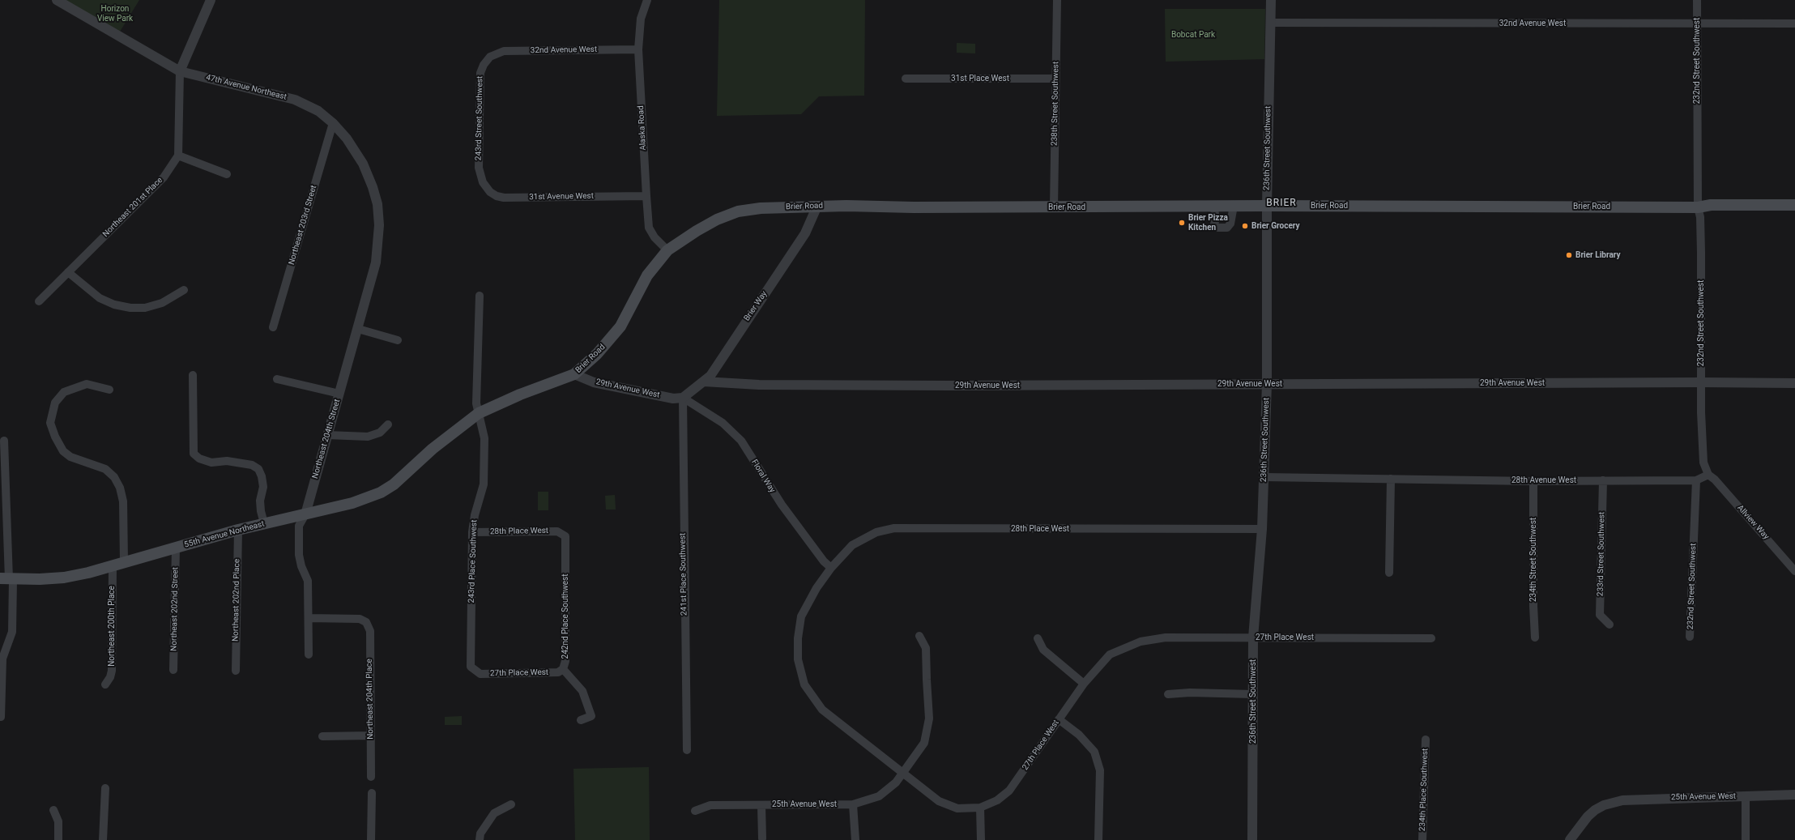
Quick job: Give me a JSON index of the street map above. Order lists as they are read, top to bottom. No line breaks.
{"streets":{"main road":["Brier Road","55th Avenue Northeast"],"street":["32nd Avenue West","232nd Street Southwest","31st Place West","47th Avenue Northeast","238th Street Southwest","243rd Street Southwest","Alaska Road","236th Street Southwest","31st Avenue West","Northeast 201st Place","Northeast 203rd Street","Brier Way","29th Avenue West","Northeast 204th Street","Floral Way","28th Avenue West","Allview Way","28th Place West","233rd Street Southwest","234th Street Southwest","243rd Place Southwest","241st Place Southwest","Northeast 202nd Place","Northeast 202nd Street","242nd Place Southwest","Northeast 200th Place","27th Place West","Northeast 204th Place","234th Place Southwest","25th Avenue West"]},"crossings":[["32nd Avenue West","232nd Street Southwest"],["32nd Avenue West","243rd Street Southwest"],["32nd Avenue West","Alaska Road"],["32nd Avenue West","236th Street Southwest"],["232nd Street Southwest","Brier Road"],["232nd Street Southwest","29th Avenue West"],["232nd Street Southwest","28th Avenue West"],["232nd Street Southwest","Allview Way"],["31st Place West","238th Street Southwest"],["47th Avenue Northeast","Northeast 203rd Street"],["47th Avenue Northeast","Northeast 204th Street"],["238th Street Southwest","Brier Road"],["243rd Street Southwest","31st Avenue West"],["Alaska Road","31st Avenue West"],["Alaska Road","Brier Road"],["236th Street Southwest","Brier Road"],["236th Street Southwest","29th Avenue West"],["236th Street Southwest","28th Avenue West"],["236th Street Southwest","28th Place West"],["236th Street Southwest","27th Place West"],["Brier Road","Brier Way"],["Brier Road","29th Avenue West"],["Brier Road","55th Avenue Northeast"],["Brier Road","243rd Place Southwest"],["Brier Way","29th Avenue West"],["Brier Way","Floral Way"],["Brier Way","241st Place Southwest"],["29th Avenue West","Floral Way"],["29th Avenue West","241st Place Southwest"],["Northeast 204th Street","55th Avenue Northeast"],["Northeast 204th Street","Northeast 204th Place"],["Floral Way","28th Place West"],["Floral Way","241st Place Southwest"],["Floral Way","27th Place West"],["28th Avenue West","233rd Street Southwest"],["28th Avenue West","234th Street Southwest"],["28th Place West","243rd Place Southwest"],["28th Place West","242nd Place Southwest"],["28th Place West","27th Place West"],["55th Avenue Northeast","Northeast 202nd Place"],["55th Avenue Northeast","Northeast 202nd Street"],["55th Avenue Northeast","Northeast 200th Place"],["243rd Place Southwest","27th Place West"],["242nd Place Southwest","27th Place West"],["27th Place West","25th Avenue West"]],"districts":["BRIER"],"parks":["Horizon View Park","Bobcat Park"],"places":["Brier Pizza Kitchen","Brier Grocery","Brier Library"]}
